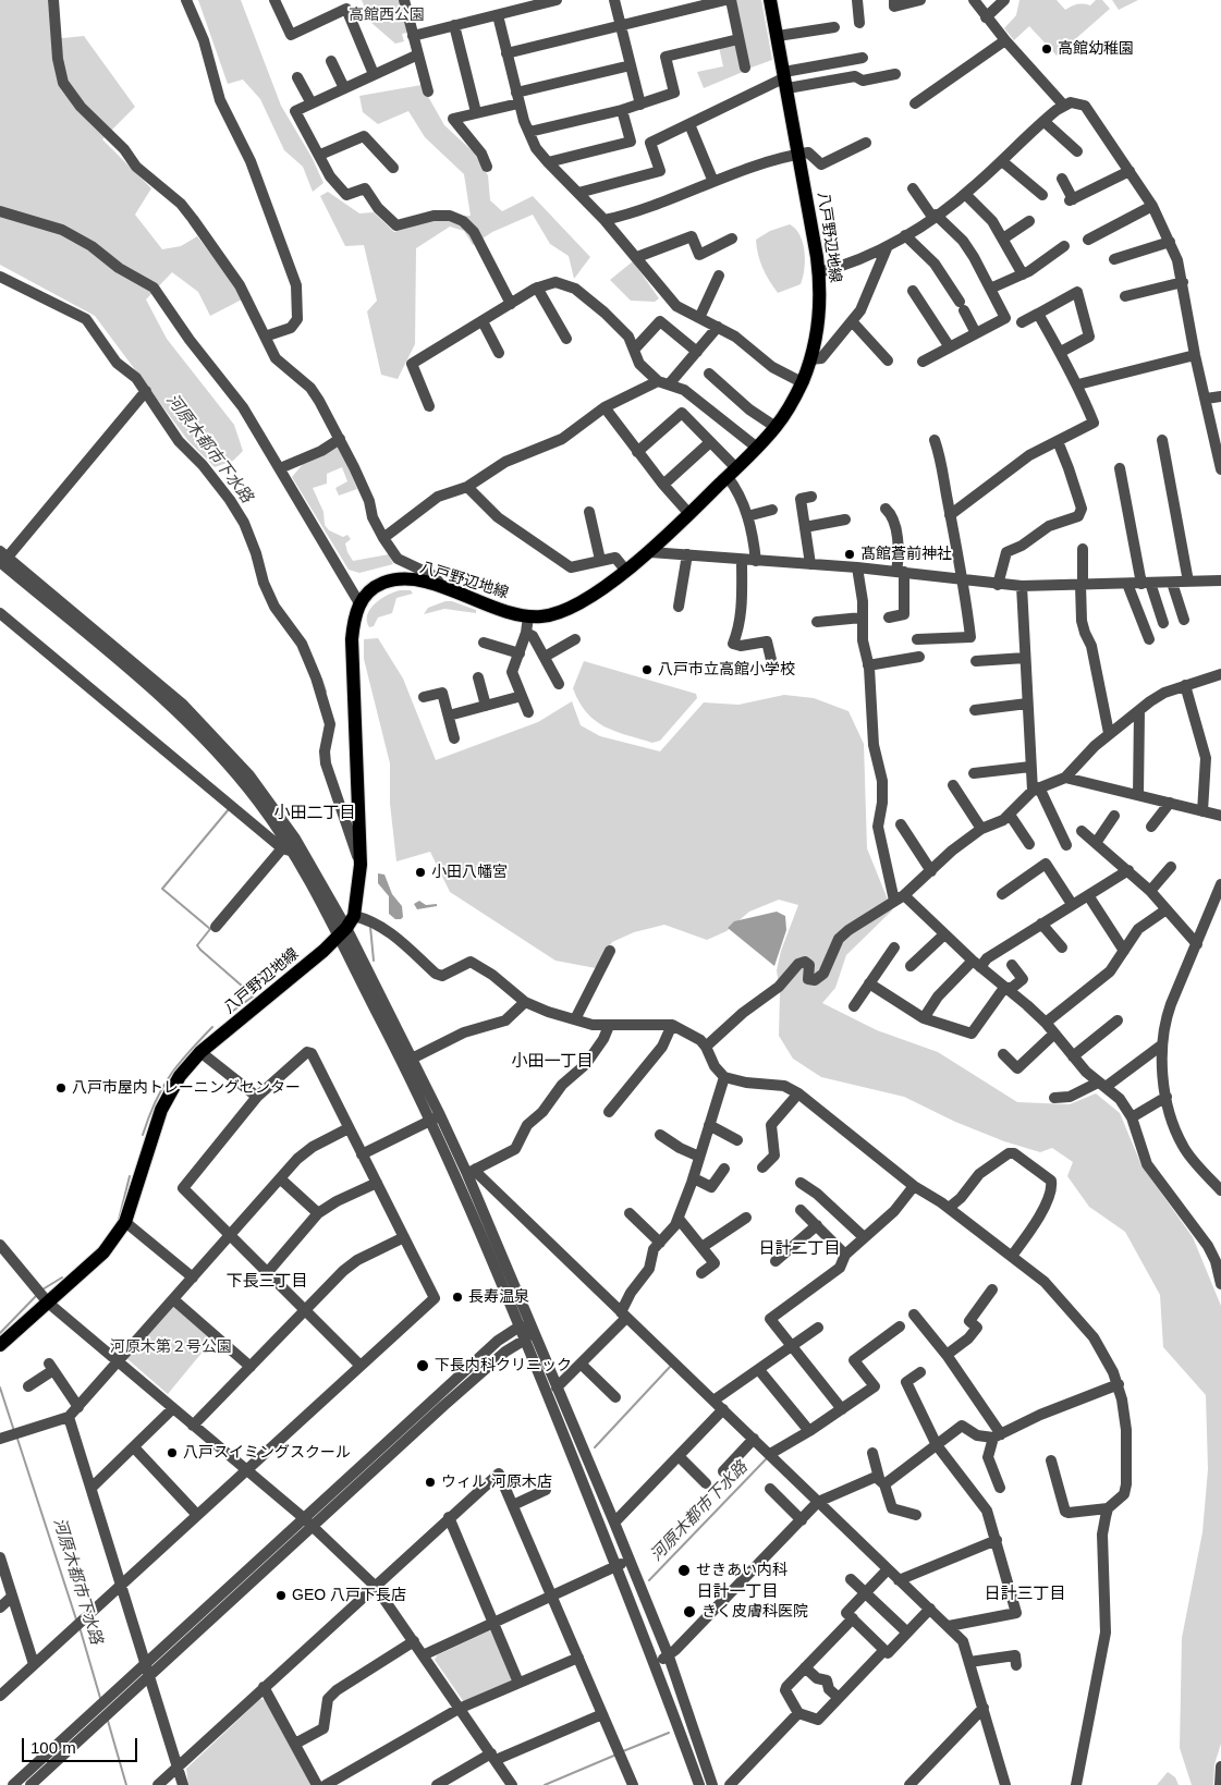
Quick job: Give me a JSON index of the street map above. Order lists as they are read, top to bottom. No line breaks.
{"streets":{"main road":["八戸野辺地線"]},"districts":["小田二丁目","小田一丁目","日計二丁目","下長三丁目","日計一丁目","日計三丁目"],"water":["河原木都市下水路"],"parks":["高館西公園","河原木第２号公園"],"places":["高館幼稚園","髙館蒼前神社","八戸市立高館小学校","小田八幡宮","八戸市屋内トレーニングセンター","長寿温泉","下長内科クリニック","八戸スイミングスクール","ウィル 河原木店","せきあい内科","GEO 八戸下長店","きく皮膚科医院"],"scale_bar":"100 m"}
